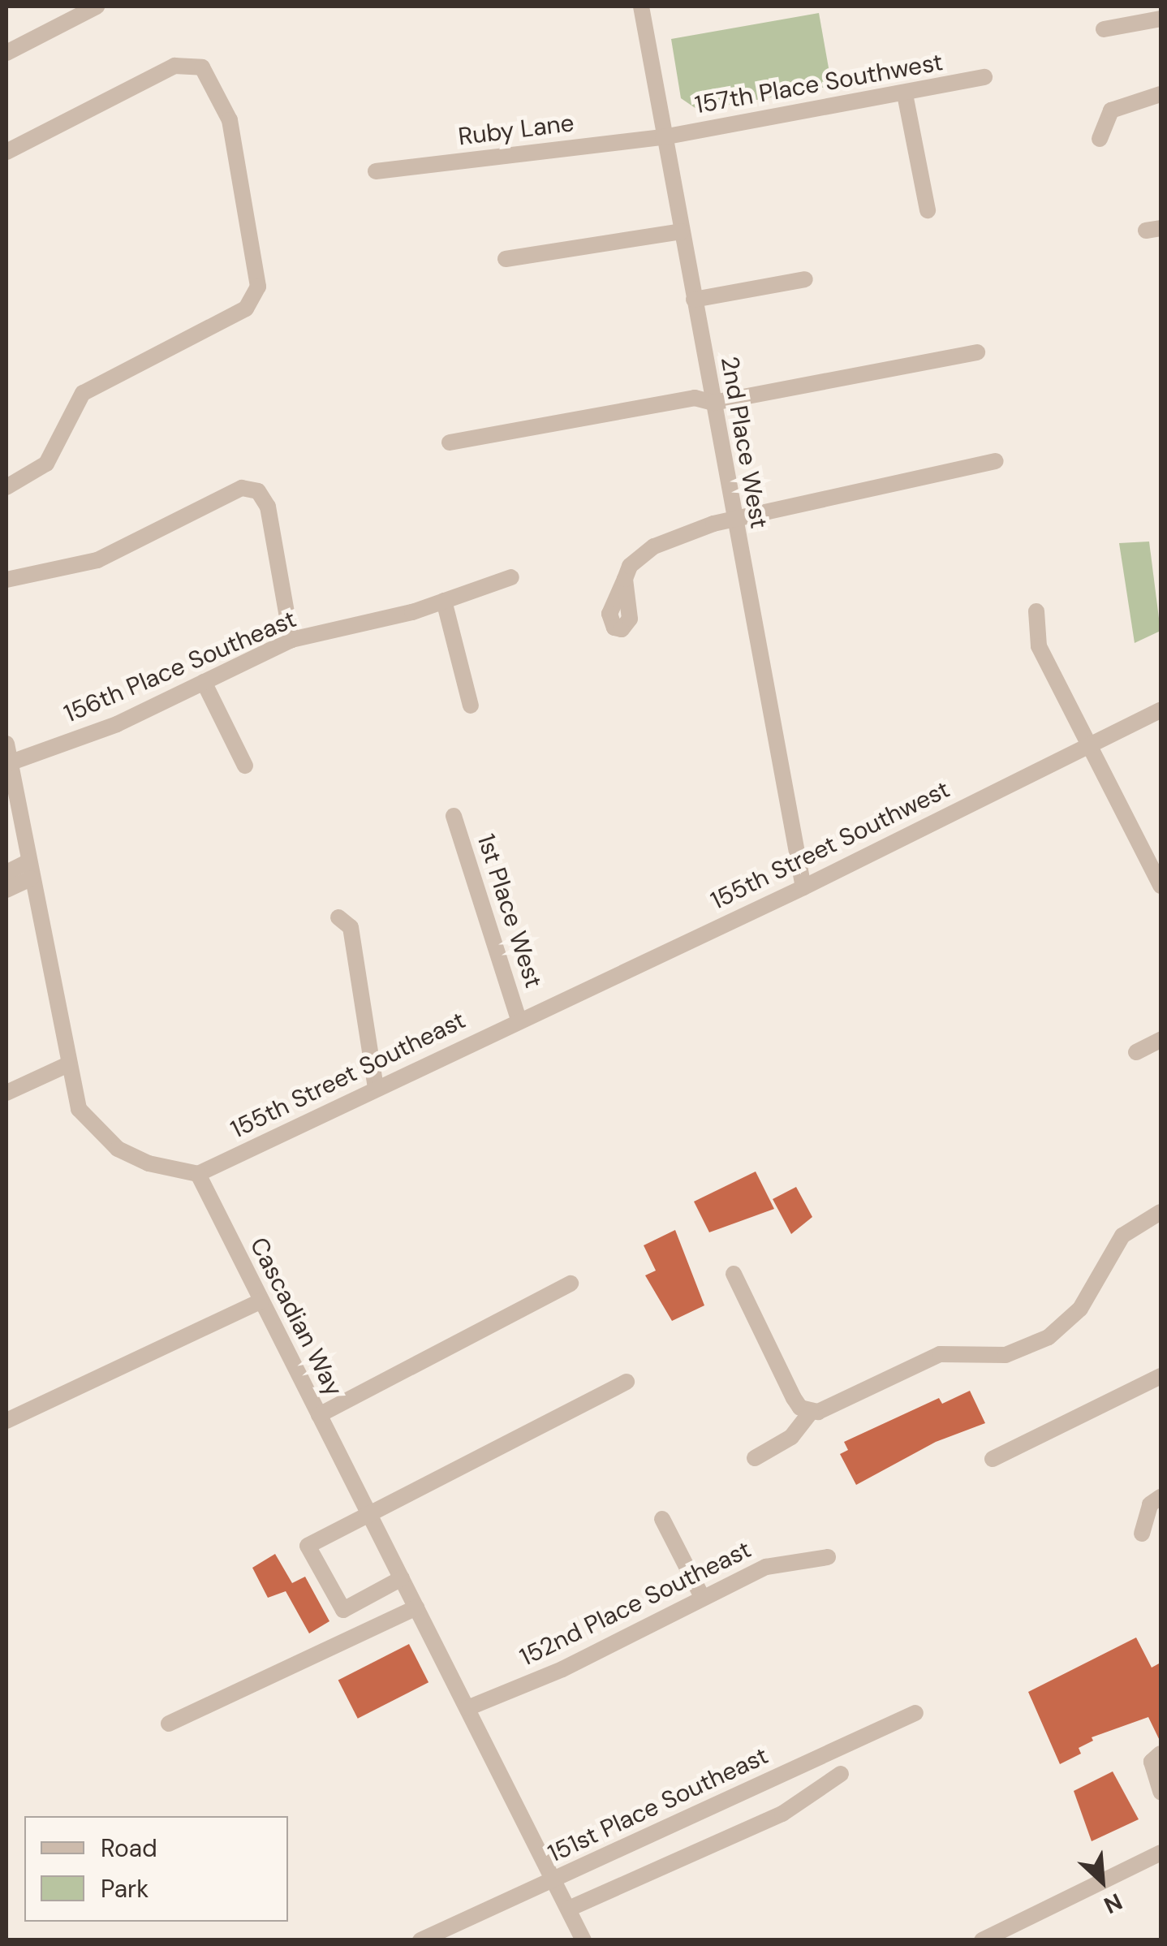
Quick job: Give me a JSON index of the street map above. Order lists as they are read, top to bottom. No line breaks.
{"streets":{"street":["157th Place Southwest","Ruby Lane","2nd Place West","156th Place Southeast","155th Street Southwest","1st Place West","155th Street Southeast","Cascadian Way","152nd Place Southeast","151st Place Southeast"]},"crossings":[["157th Place Southwest","Ruby Lane"],["157th Place Southwest","2nd Place West"],["Ruby Lane","2nd Place West"],["2nd Place West","155th Street Southwest"],["155th Street Southwest","1st Place West"],["155th Street Southwest","155th Street Southeast"],["1st Place West","155th Street Southeast"],["155th Street Southeast","Cascadian Way"],["Cascadian Way","152nd Place Southeast"],["Cascadian Way","151st Place Southeast"]],"legend":["Road","Park"],"north":"bottom right"}
